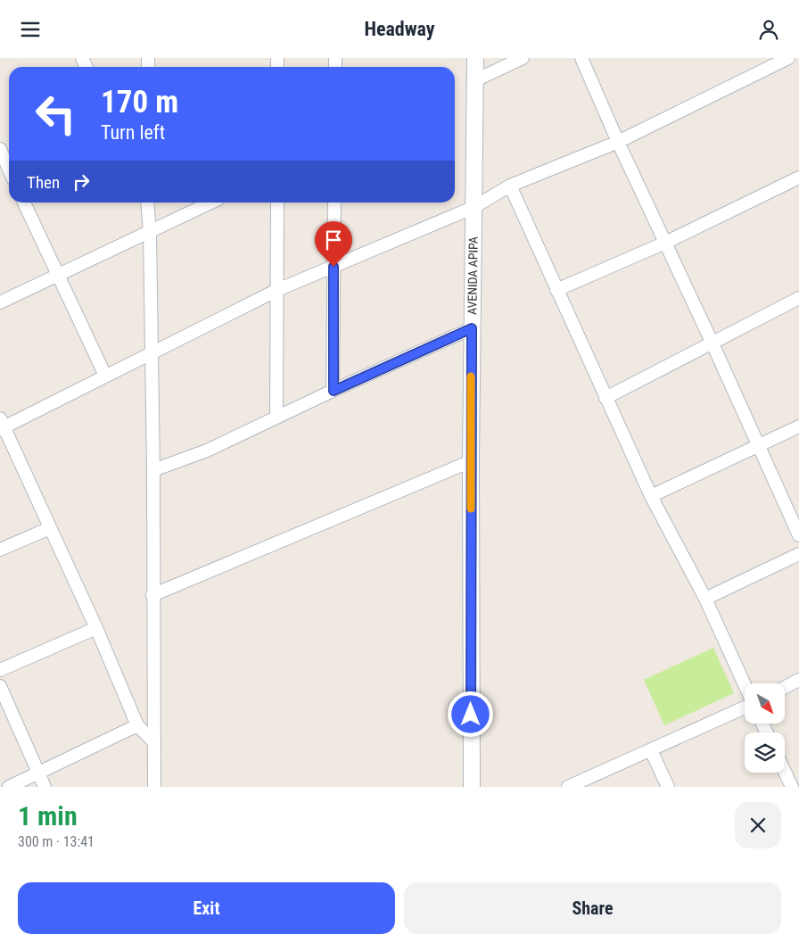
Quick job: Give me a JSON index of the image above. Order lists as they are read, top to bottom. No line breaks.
{"streets":{"street":["AVENIDA APIPA"]},"north":"bottom right","page":{"header":"Headway","turn":["170 m","Turn left"],"then":"Then","heading":["1 min","300 m · 13:41"],"buttons":["Exit","Share"]}}
